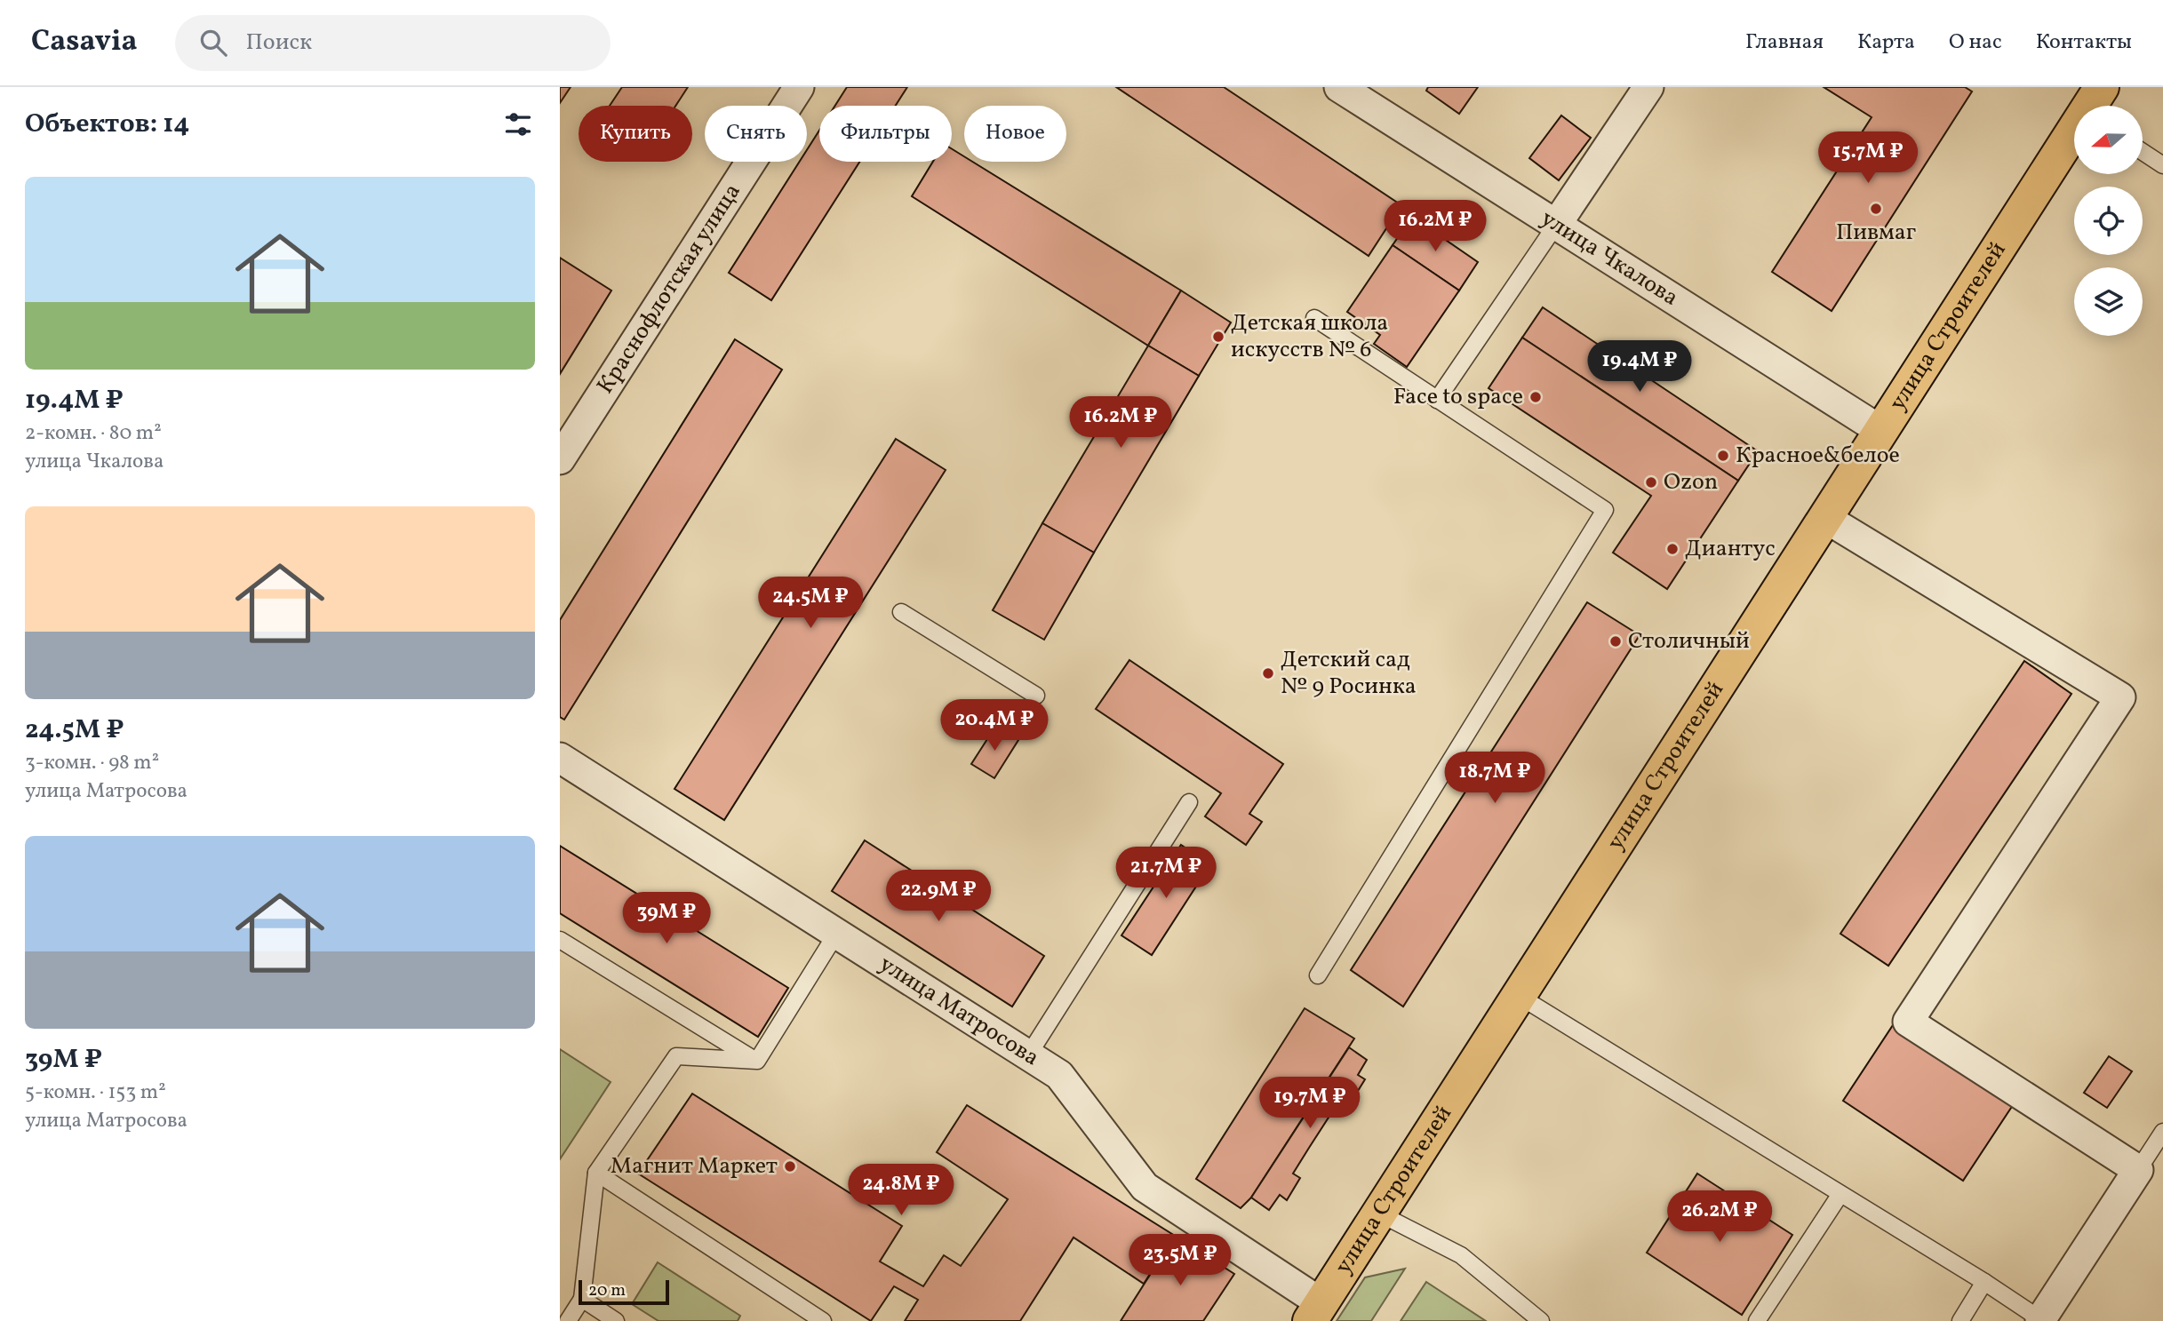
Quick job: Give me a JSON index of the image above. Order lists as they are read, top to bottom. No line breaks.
{"streets":{"main road":["улица Строителей"],"street":["улица Чкалова","Краснофлотская улица","улица Матросова"]},"crossings":[["улица Чкалова","улица Строителей"],["улица Строителей","улица Матросова"]],"places":["Пивмаг","Детская школа искусств № 6","Face to space","Красное&белое","Ozon","Диантус","Столичный","Детский сад № 9 Росинка","Магнит Маркет"],"scale_bar":"20 m","north":"left","page":{"header":"Casavia","search":"Поиск","nav":["Главная","Карта","О нас","Контакты"],"heading":"Объектов: 14","chip":["Купить","Снять","Фильтры","Новое"],"price":["15.7M ₽","16.2M ₽","19.4M ₽","16.2M ₽","24.5M ₽","20.4M ₽","18.7M ₽","21.7M ₽","22.9M ₽","39M ₽","19.7M ₽","24.8M ₽","26.2M ₽","23.5M ₽"],"list":[{"name":"19.4M ₽","note":"2-комн. · 80 m² · улица Чкалова"},{"name":"24.5M ₽","note":"3-комн. · 98 m² · улица Матросова"},{"name":"39M ₽","note":"5-комн. · 153 m² · улица Матросова"}],"scale":"20 m"}}
